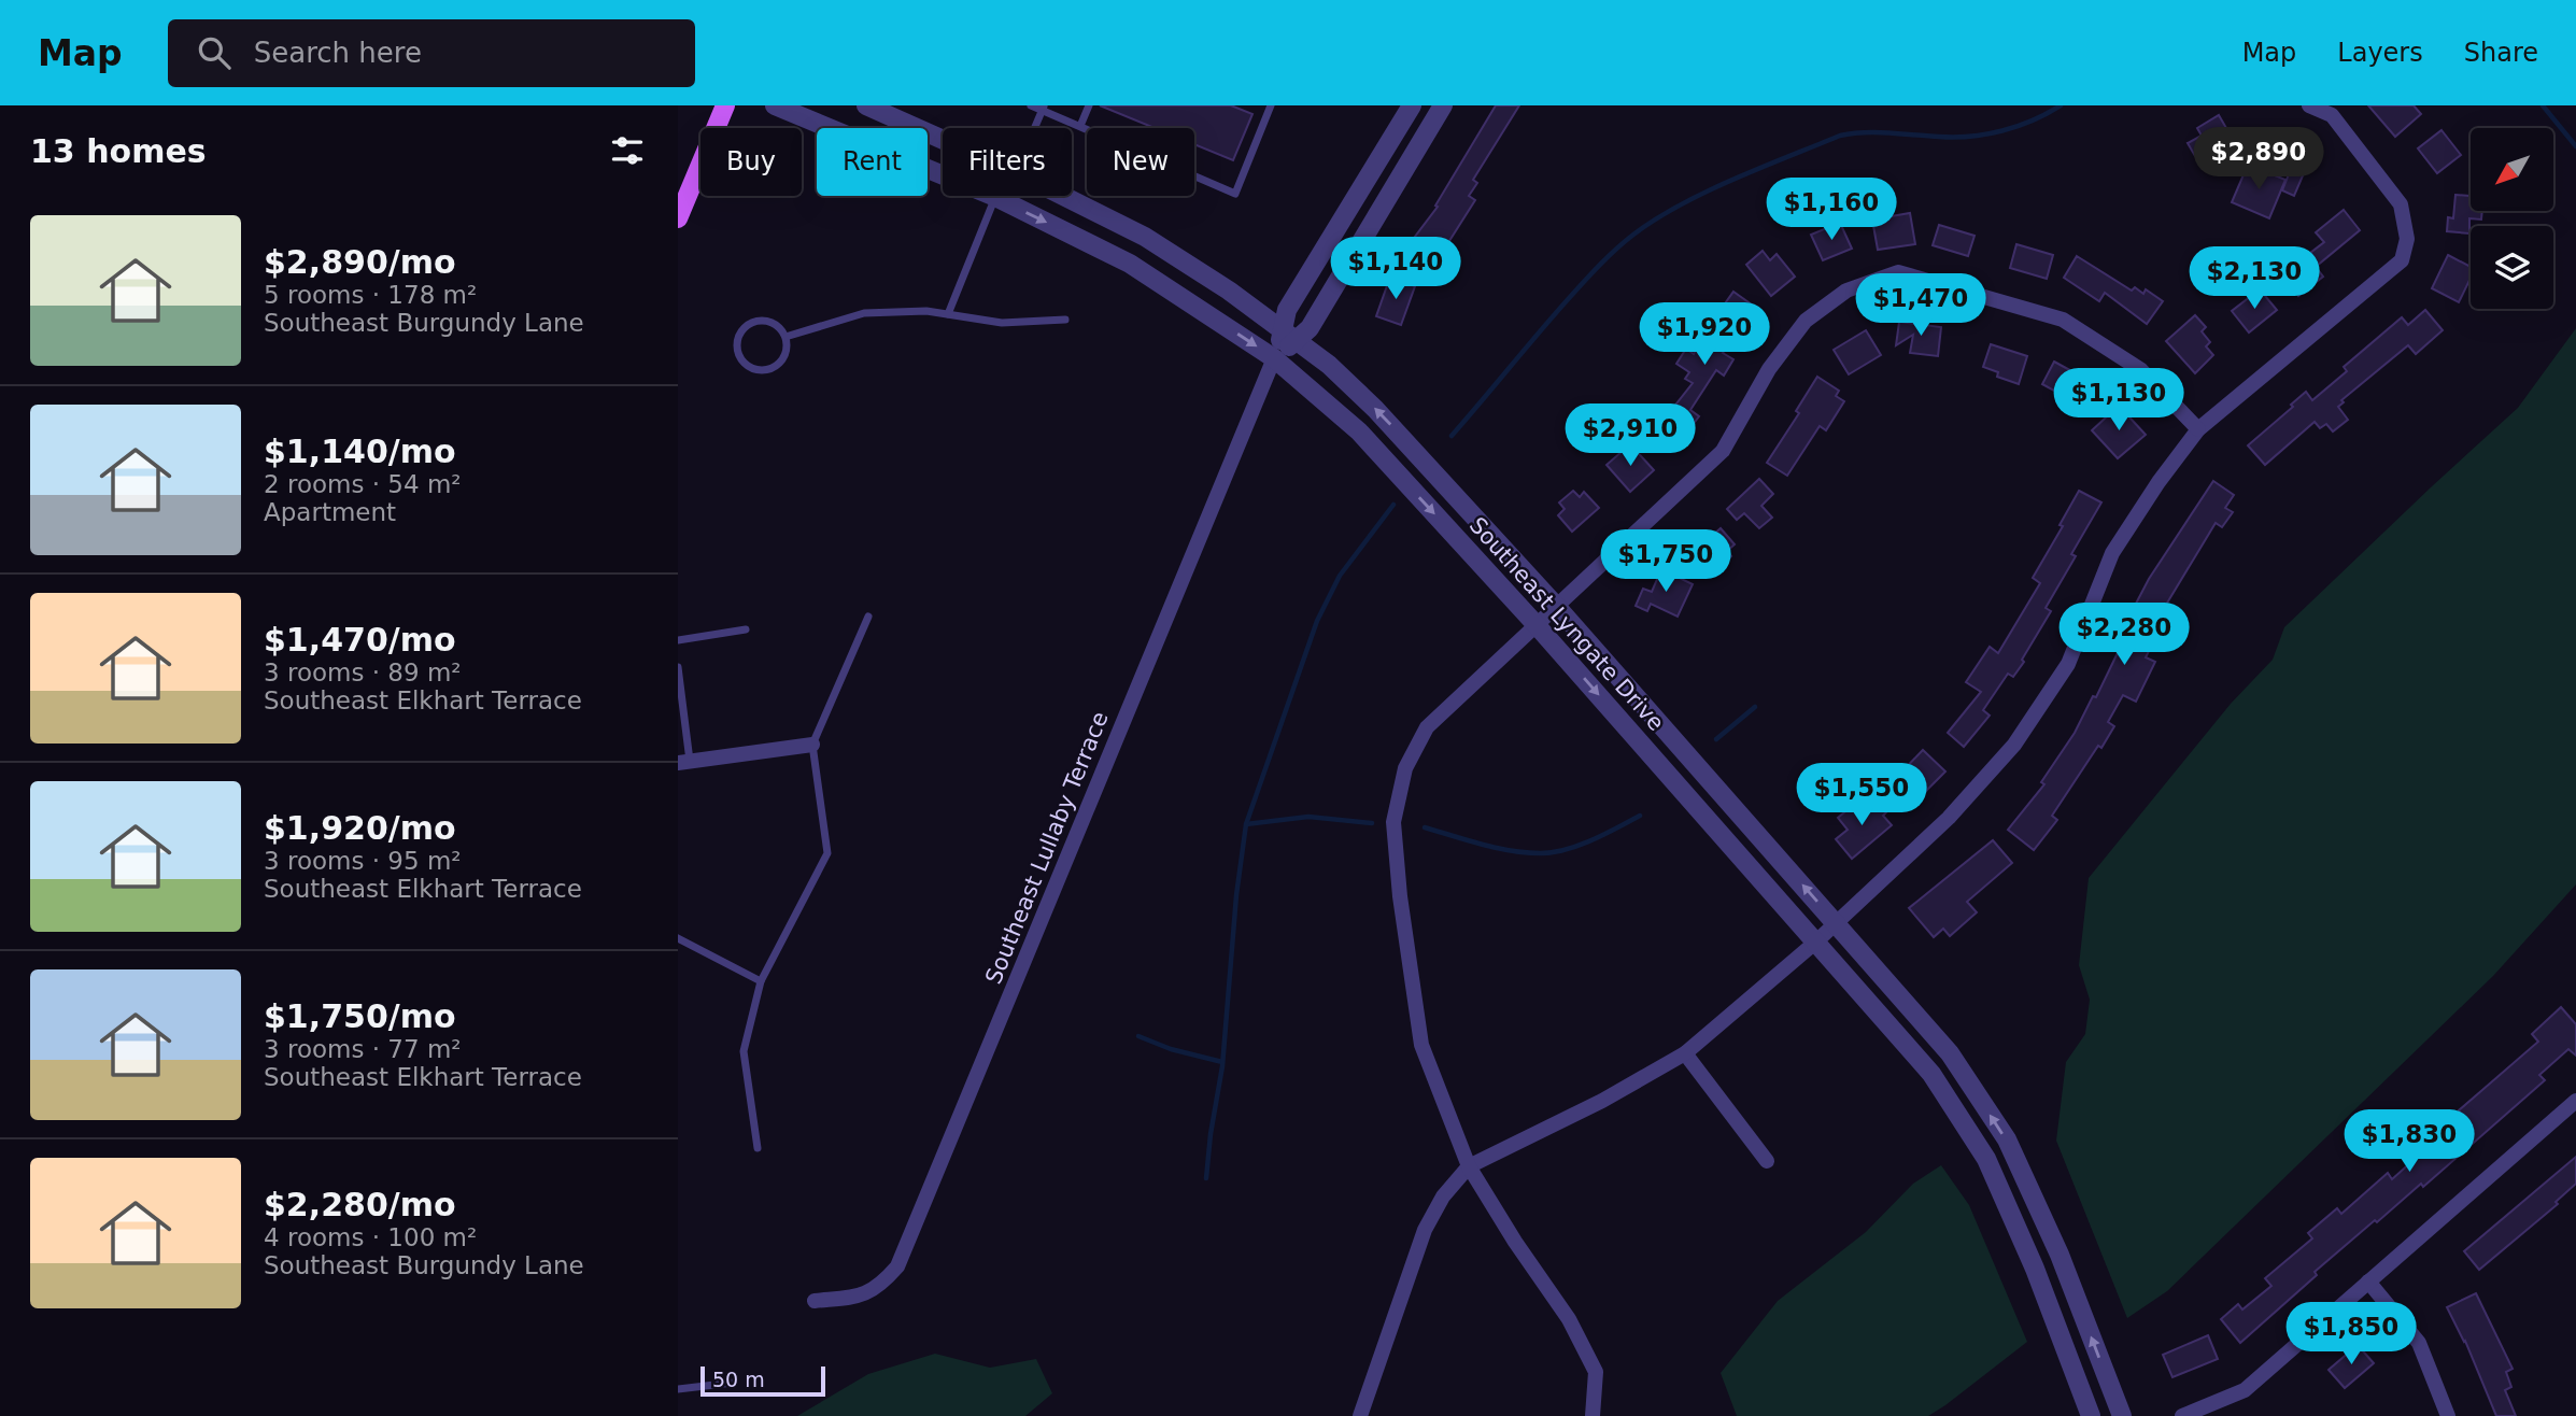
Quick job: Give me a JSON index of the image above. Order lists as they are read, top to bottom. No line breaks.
{"streets":{"street":["Southeast Lyngate Drive","Southeast Lullaby Terrace"]},"crossings":[["Southeast Lyngate Drive","Southeast Lullaby Terrace"]],"scale_bar":"50 m","north":"bottom left","page":{"header":"Map","search":"Search here","nav":["Map","Layers","Share"],"heading":"13 homes","price":["$2,890","$1,160","$1,140","$2,130","$1,470","$1,920","$1,130","$2,910","$1,750","$2,280","$1,550","$1,830","$1,850"],"chip":["Buy","Rent","Filters","New"],"list":[{"name":"$2,890/mo","note":"5 rooms · 178 m² · Southeast Burgundy Lane"},{"name":"$1,140/mo","note":"2 rooms · 54 m² · Apartment"},{"name":"$1,470/mo","note":"3 rooms · 89 m² · Southeast Elkhart Terrace"},{"name":"$1,920/mo","note":"3 rooms · 95 m² · Southeast Elkhart Terrace"},{"name":"$1,750/mo","note":"3 rooms · 77 m² · Southeast Elkhart Terrace"},{"name":"$2,280/mo","note":"4 rooms · 100 m² · Southeast Burgundy Lane"}],"scale":"50 m"}}
